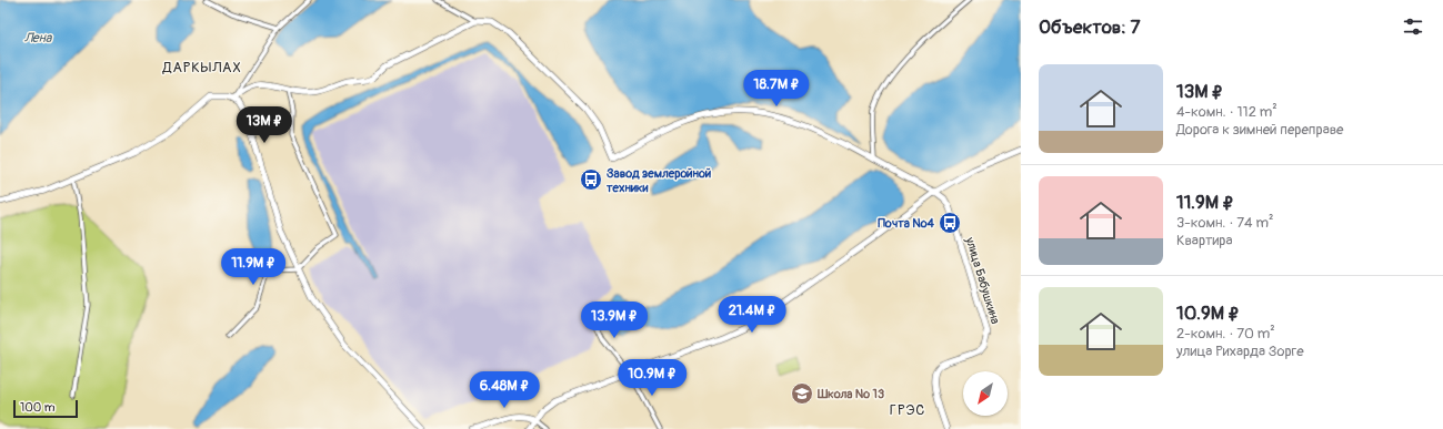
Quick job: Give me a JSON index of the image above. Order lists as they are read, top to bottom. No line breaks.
{"streets":{"main road":["улица Бабушкина"]},"districts":["ДАРКЫЛАХ","ГРЭС"],"water":["Лена"],"places":{"bus stop":["Завод землеройной техники","Почта №4"],"school or university":["Школа № 13"]},"scale_bar":"100 m","north":"bottom left","page":{"heading":"Объектов: 7","list":[{"name":"13M ₽","note":"4-комн. · 112 m² · Дорога к зимней переправе"},{"name":"11.9M ₽","note":"3-комн. · 74 m² · Квартира"},{"name":"10.9M ₽","note":"2-комн. · 70 m² · улица Рихарда Зорге"}],"price":["18.7M ₽","13M ₽","11.9M ₽","21.4M ₽","13.9M ₽","10.9M ₽","6.48M ₽"],"scale":"100 m"}}
